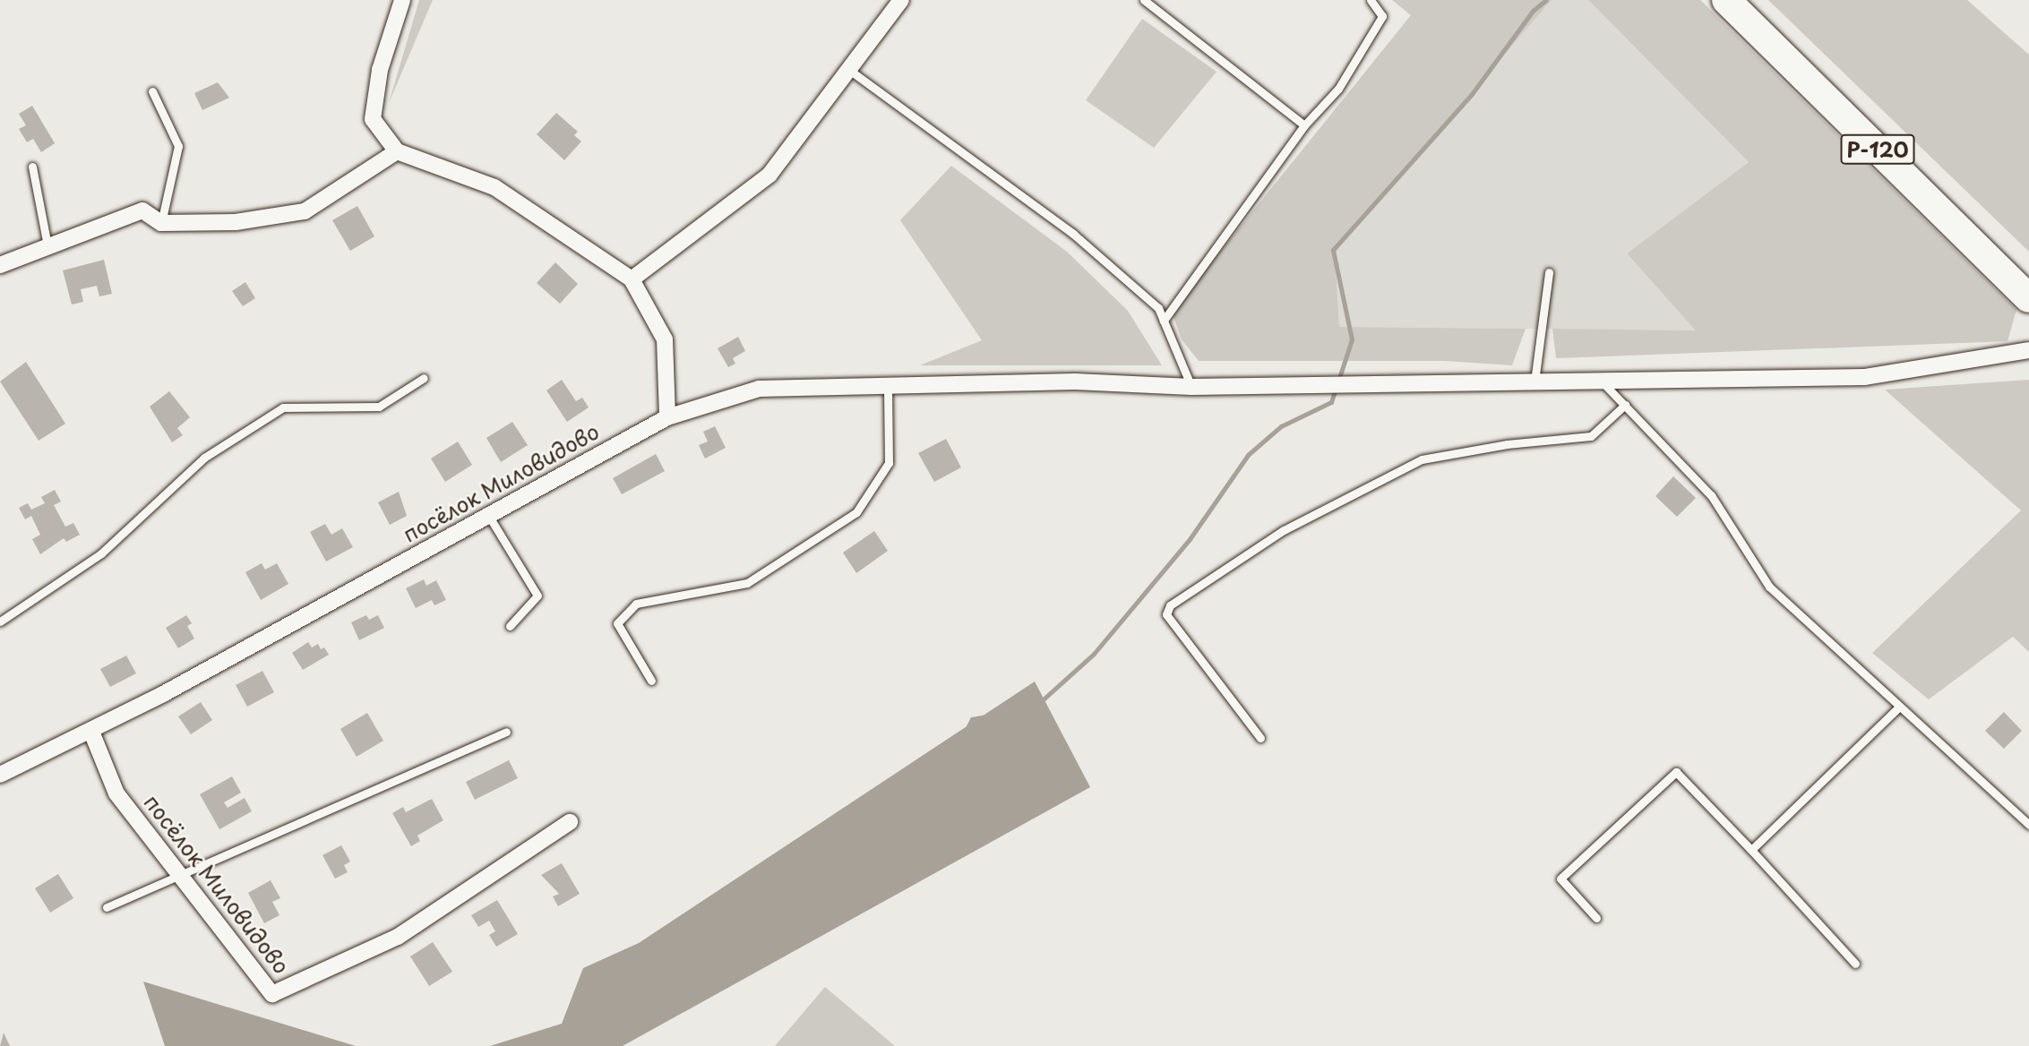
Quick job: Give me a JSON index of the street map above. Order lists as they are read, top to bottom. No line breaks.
{"streets":{"highway":["Р-120"],"street":["посёлок Миловидово"]}}
